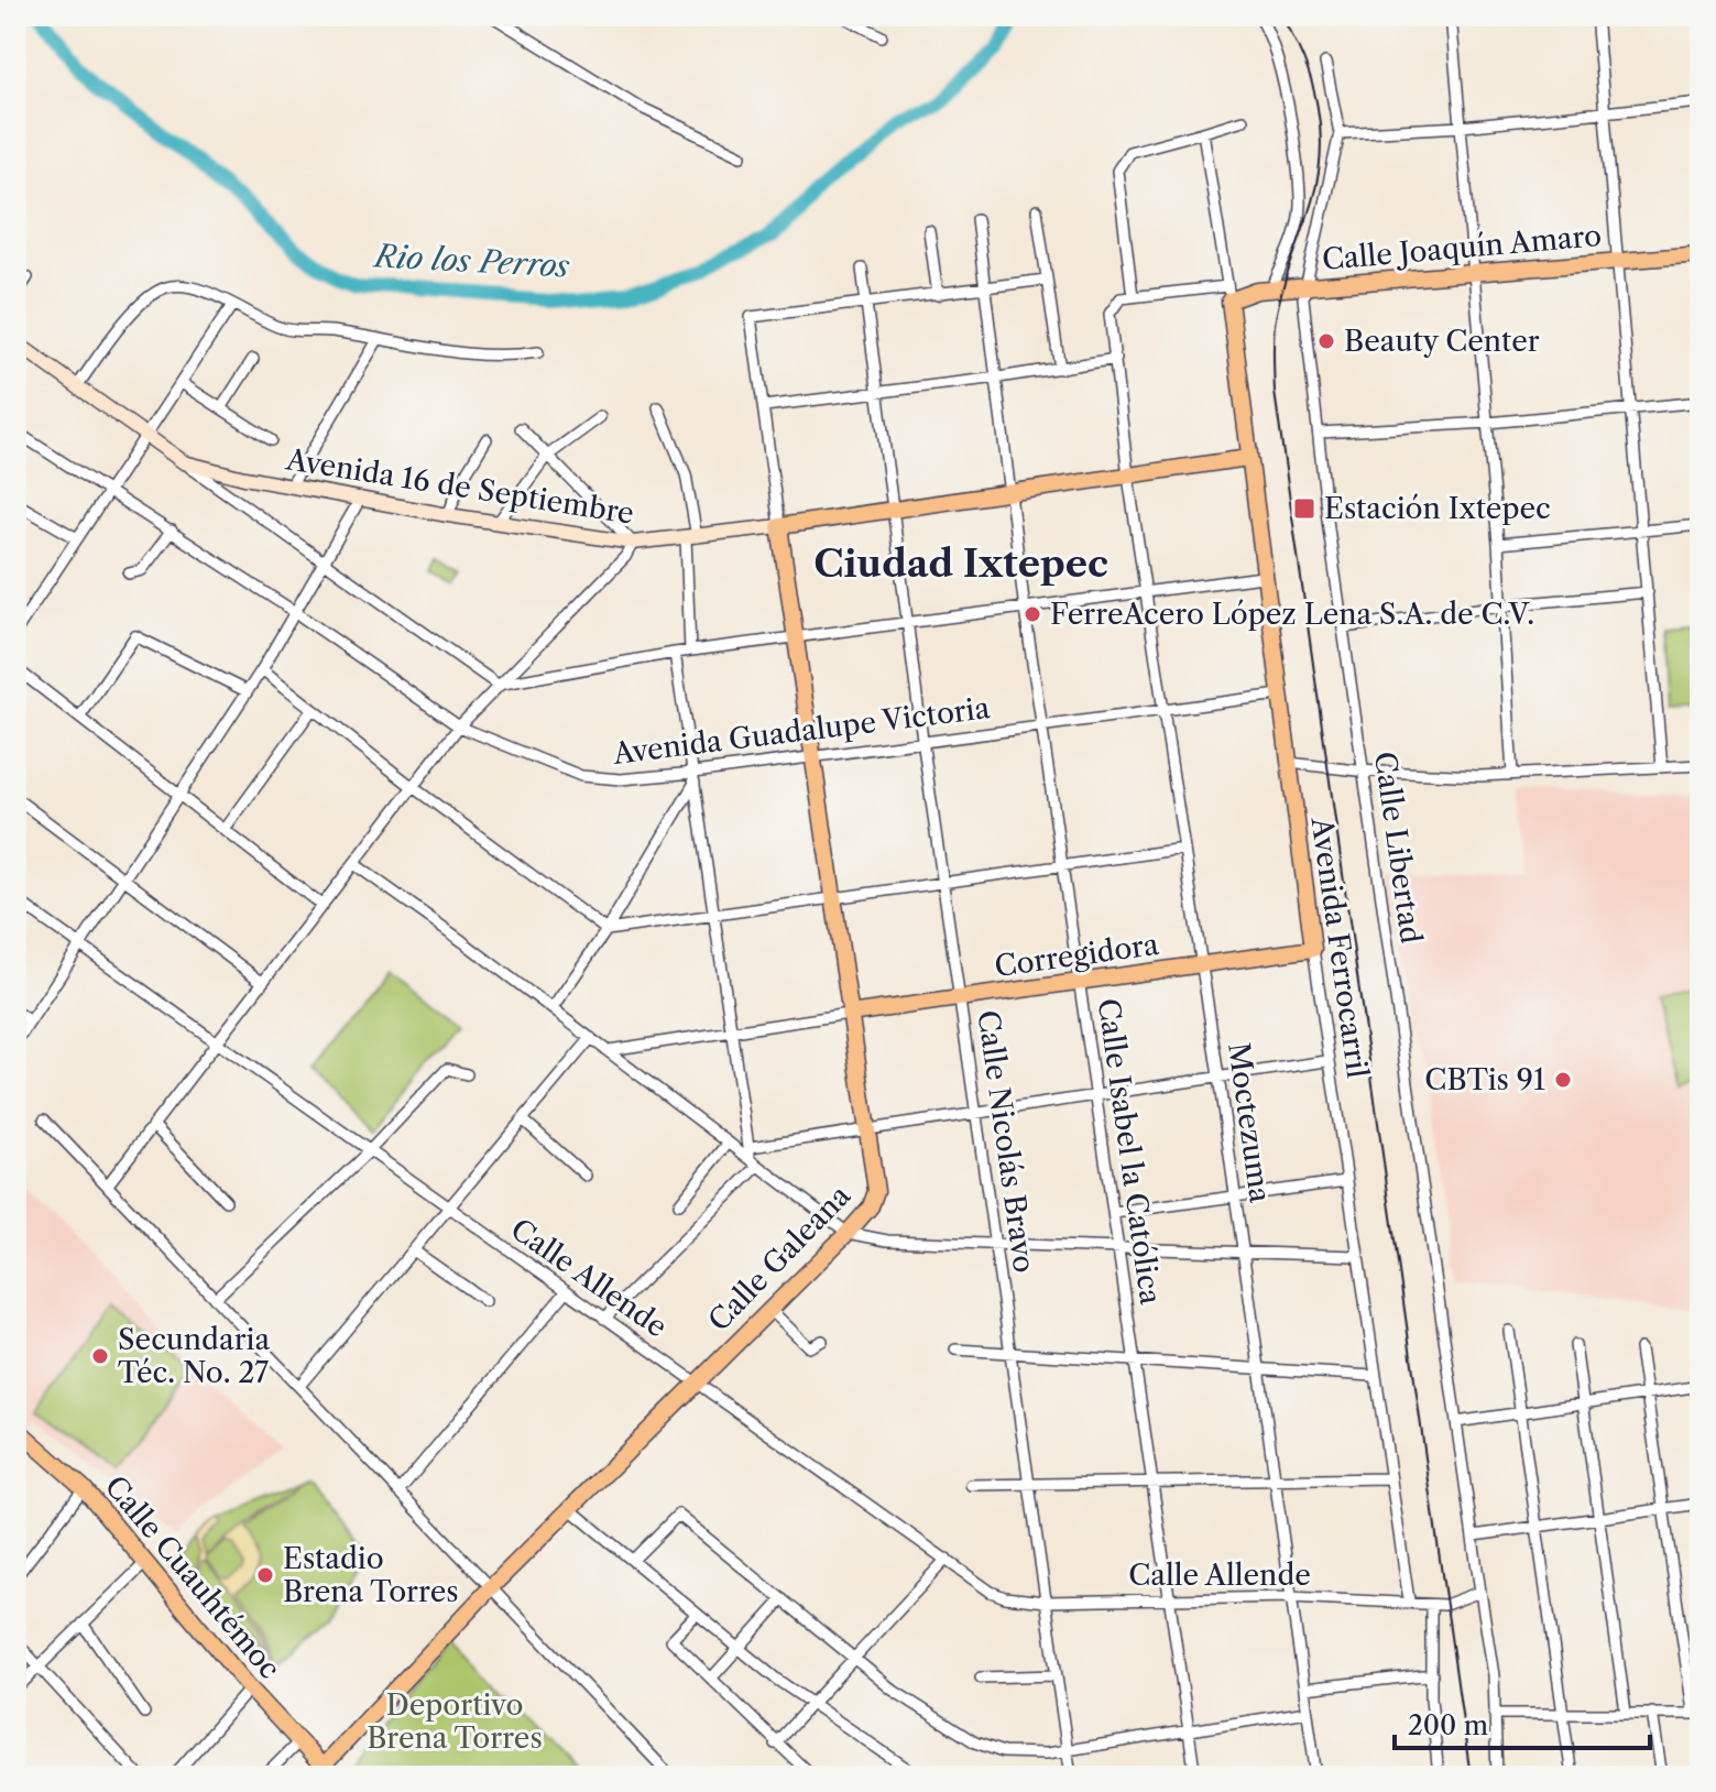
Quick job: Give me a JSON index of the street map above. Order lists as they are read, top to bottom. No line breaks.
{"streets":{"main road":["Calle Joaquín Amaro","Avenida 16 de Septiembre","Avenida Ferrocarril","Corregidora","Calle Galeana","Calle Cuauhtémoc"],"street":["Avenida Guadalupe Victoria","Calle Libertad","Moctezuma","Calle Nicolás Bravo","Calle Isabel la Católica","Calle Allende"]},"crossings":[["Calle Joaquín Amaro","Calle Libertad"],["Calle Joaquín Amaro","Avenida Ferrocarril"],["Calle Joaquín Amaro","Moctezuma"],["Avenida 16 de Septiembre","Avenida Ferrocarril"],["Avenida 16 de Septiembre","Moctezuma"],["Avenida 16 de Septiembre","Calle Nicolás Bravo"],["Avenida 16 de Septiembre","Calle Isabel la Católica"],["Avenida 16 de Septiembre","Calle Galeana"],["Avenida Guadalupe Victoria","Avenida Ferrocarril"],["Avenida Guadalupe Victoria","Moctezuma"],["Avenida Guadalupe Victoria","Calle Nicolás Bravo"],["Avenida Guadalupe Victoria","Calle Isabel la Católica"],["Avenida Guadalupe Victoria","Calle Galeana"],["Avenida Ferrocarril","Corregidora"],["Avenida Ferrocarril","Calle Allende"],["Corregidora","Moctezuma"],["Corregidora","Calle Nicolás Bravo"],["Corregidora","Calle Isabel la Católica"],["Corregidora","Calle Galeana"],["Moctezuma","Calle Allende"],["Calle Nicolás Bravo","Calle Allende"],["Calle Isabel la Católica","Calle Allende"],["Calle Galeana","Calle Allende"],["Calle Galeana","Calle Cuauhtémoc"]],"districts":["Ciudad Ixtepec"],"water":["Rio los Perros"],"parks":["Deportivo Brena Torres"],"places":{"other":["Beauty Center","FerreAcero López Lena S.A. de C.V.","CBTis 91","Secundaria Téc. No. 27","Estadio Brena Torres"],"transit":["Estación Ixtepec"]},"scale_bar":"200 m"}
